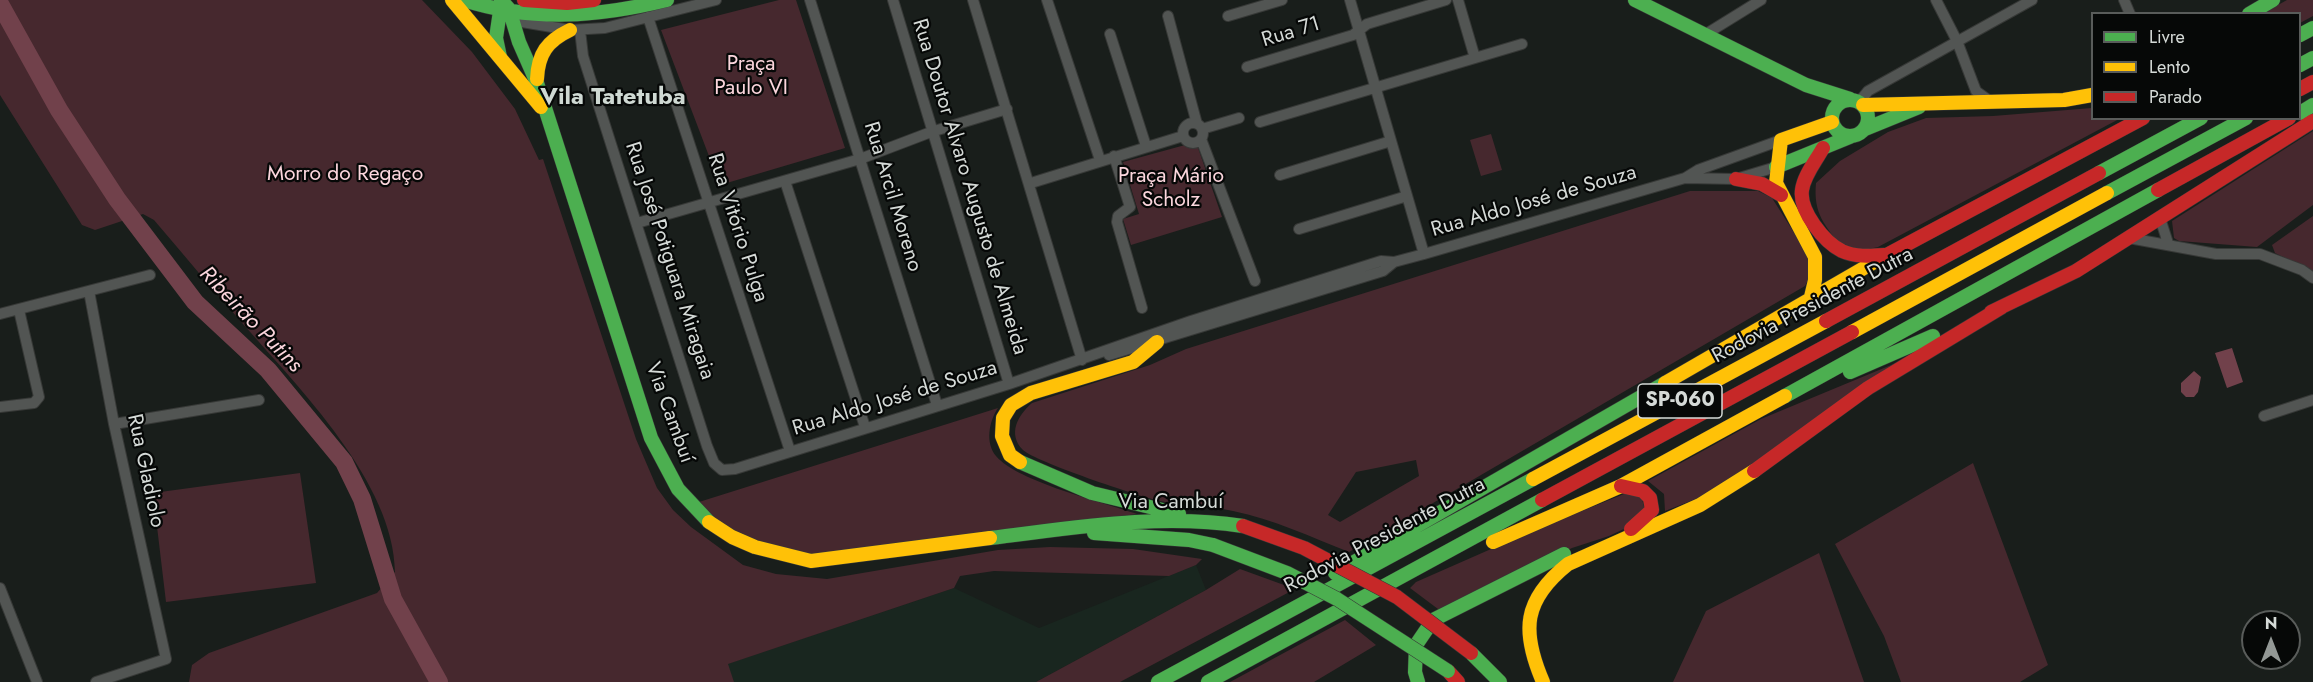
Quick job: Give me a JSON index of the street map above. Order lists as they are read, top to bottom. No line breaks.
{"streets":{"main road":["Rodovia Presidente Dutra","SP-060","Via Cambuí"],"street":["Rua 71","Rua Doutor Alvaro Augusto de Almeida","Rua Arcil Moreno","Rua Aldo José de Souza","Rua Vitório Pulga","Rua José Potiguara Miragaia","Rua Gladiolo"]},"crossings":[["Rua Doutor Alvaro Augusto de Almeida","Rua Aldo José de Souza"],["Rua Arcil Moreno","Rua Aldo José de Souza"],["Rua Aldo José de Souza","Rua Vitório Pulga"],["Rua Aldo José de Souza","Rua José Potiguara Miragaia"]],"districts":["Vila Tatetuba"],"water":["Ribeirão Putins"],"parks":["Praça Paulo VI","Morro do Regaço","Praça Mário Scholz"],"legend":["Livre","Lento","Parado"],"north":"top"}
